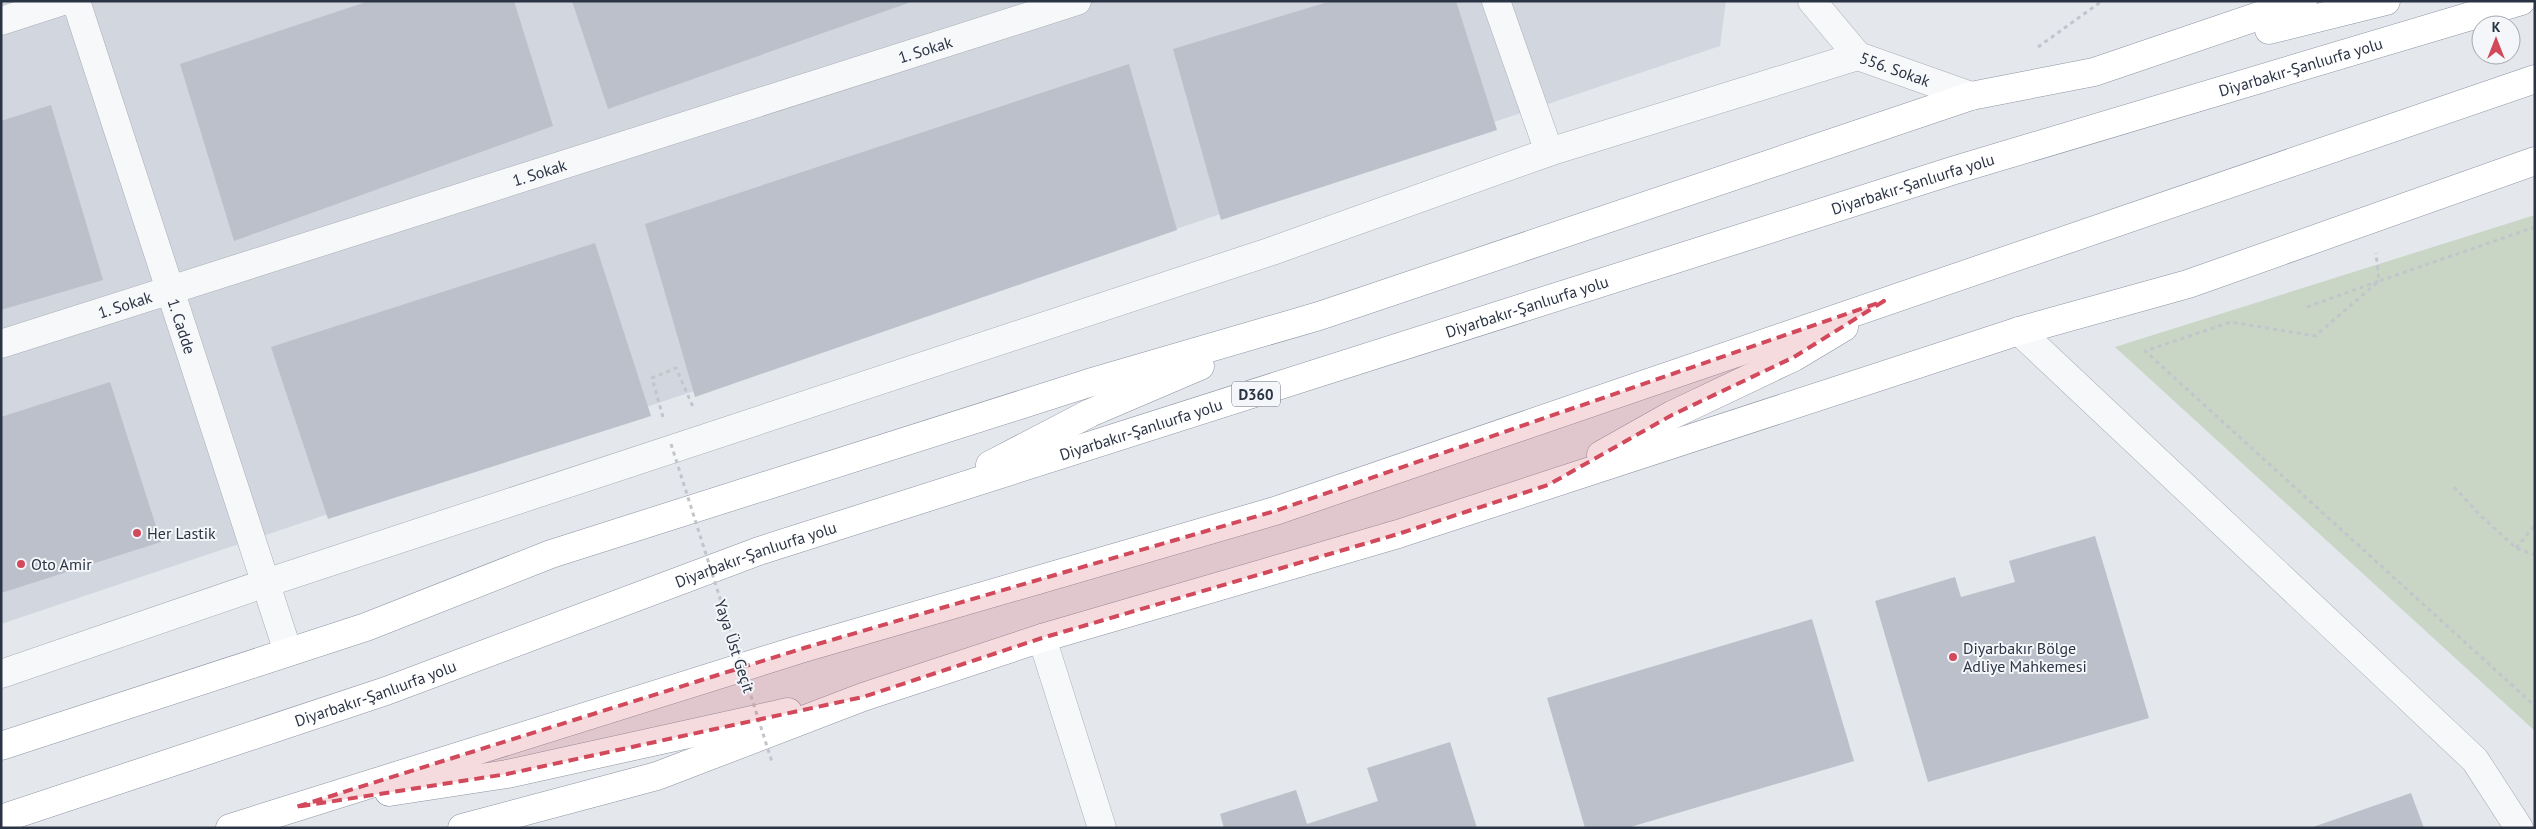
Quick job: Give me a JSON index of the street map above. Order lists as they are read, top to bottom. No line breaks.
{"streets":{"highway":["Diyarbakır-Şanlıurfa yolu","D360"],"street":["1. Sokak","556. Sokak","1. Cadde"],"path":["Yaya Üst Geçit"]},"crossings":[["1. Sokak","1. Cadde"]],"places":["Her Lastik","Oto Amir","Diyarbakır Bölge Adliye Mahkemesi"],"north":"top"}
